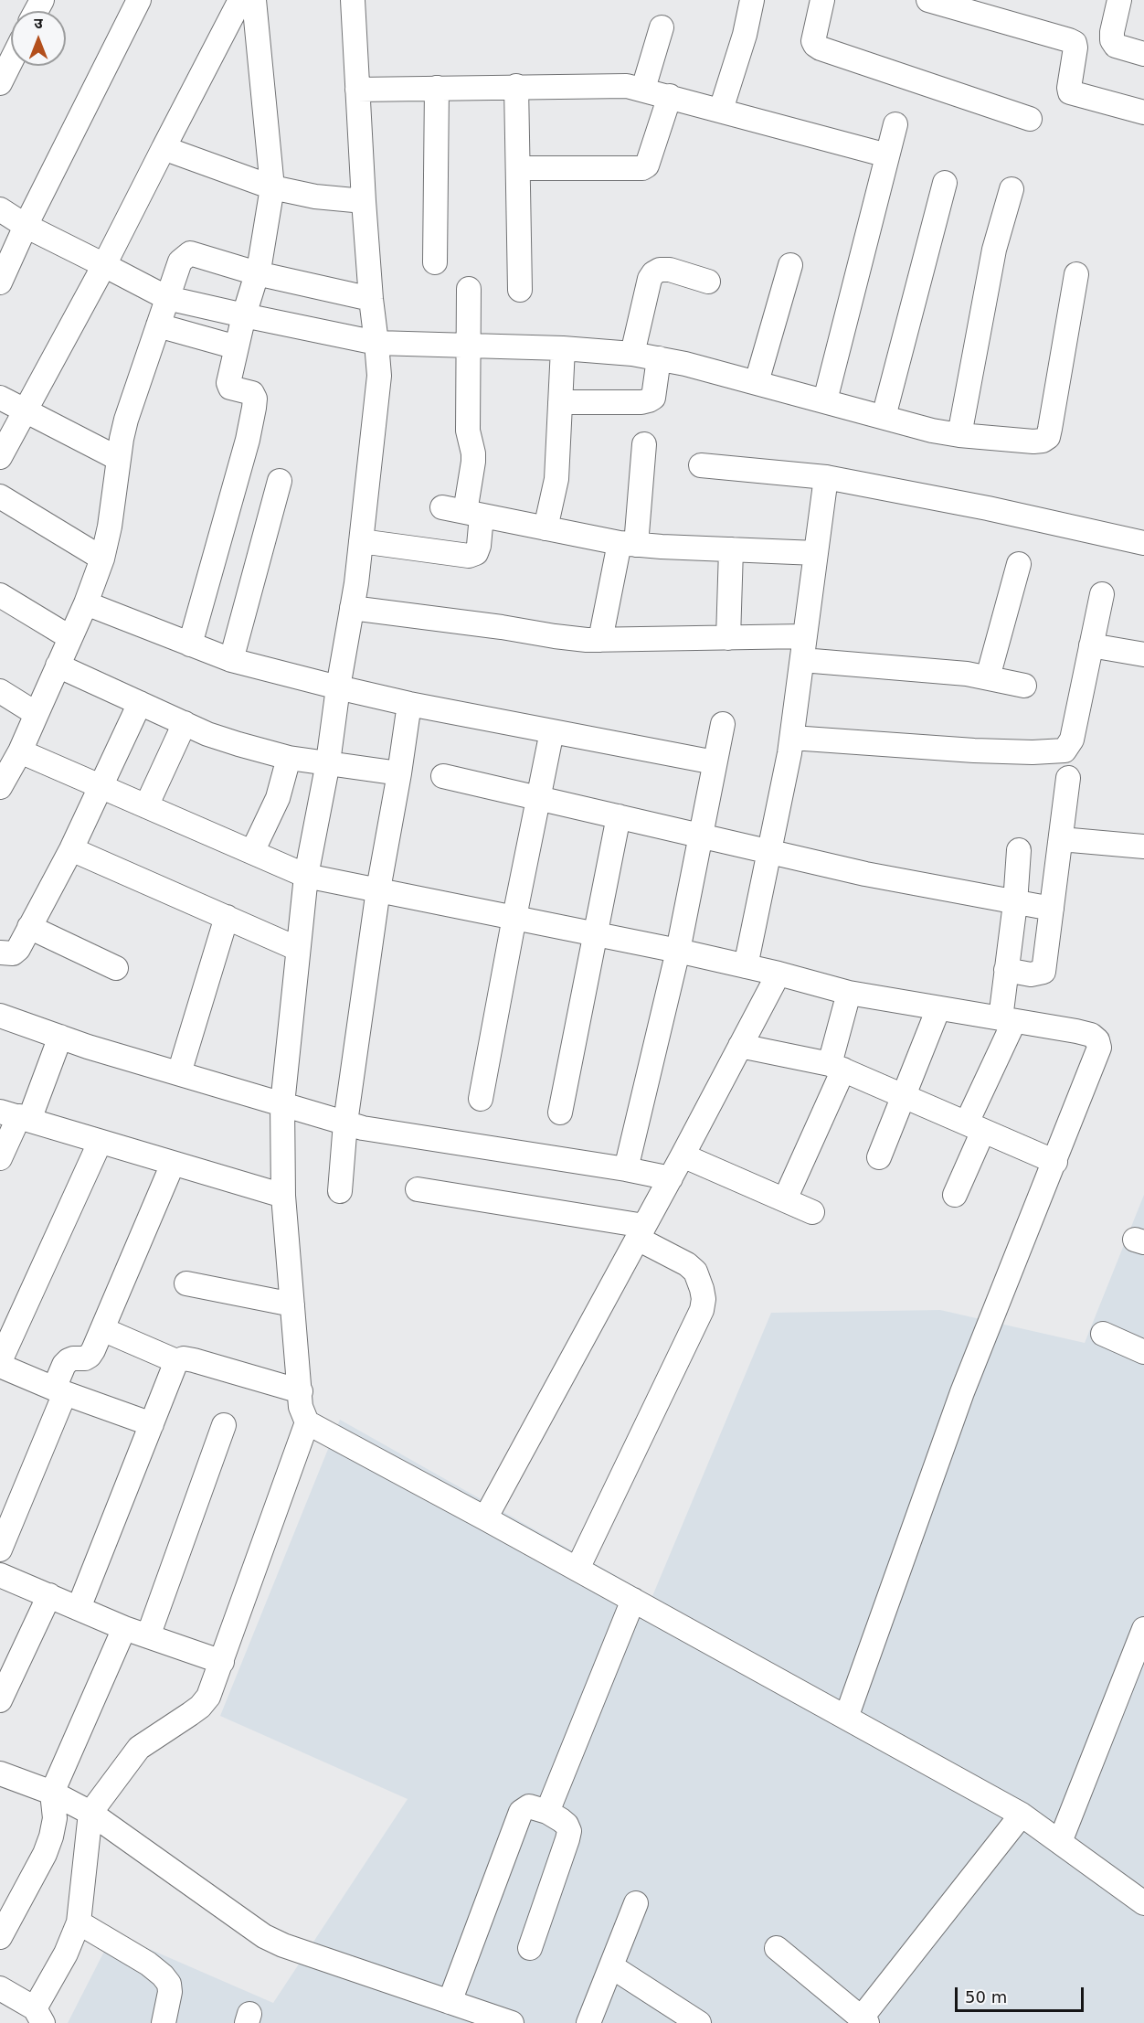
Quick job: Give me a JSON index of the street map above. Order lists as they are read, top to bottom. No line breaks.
{"scale_bar":"50 m","north":"top"}
